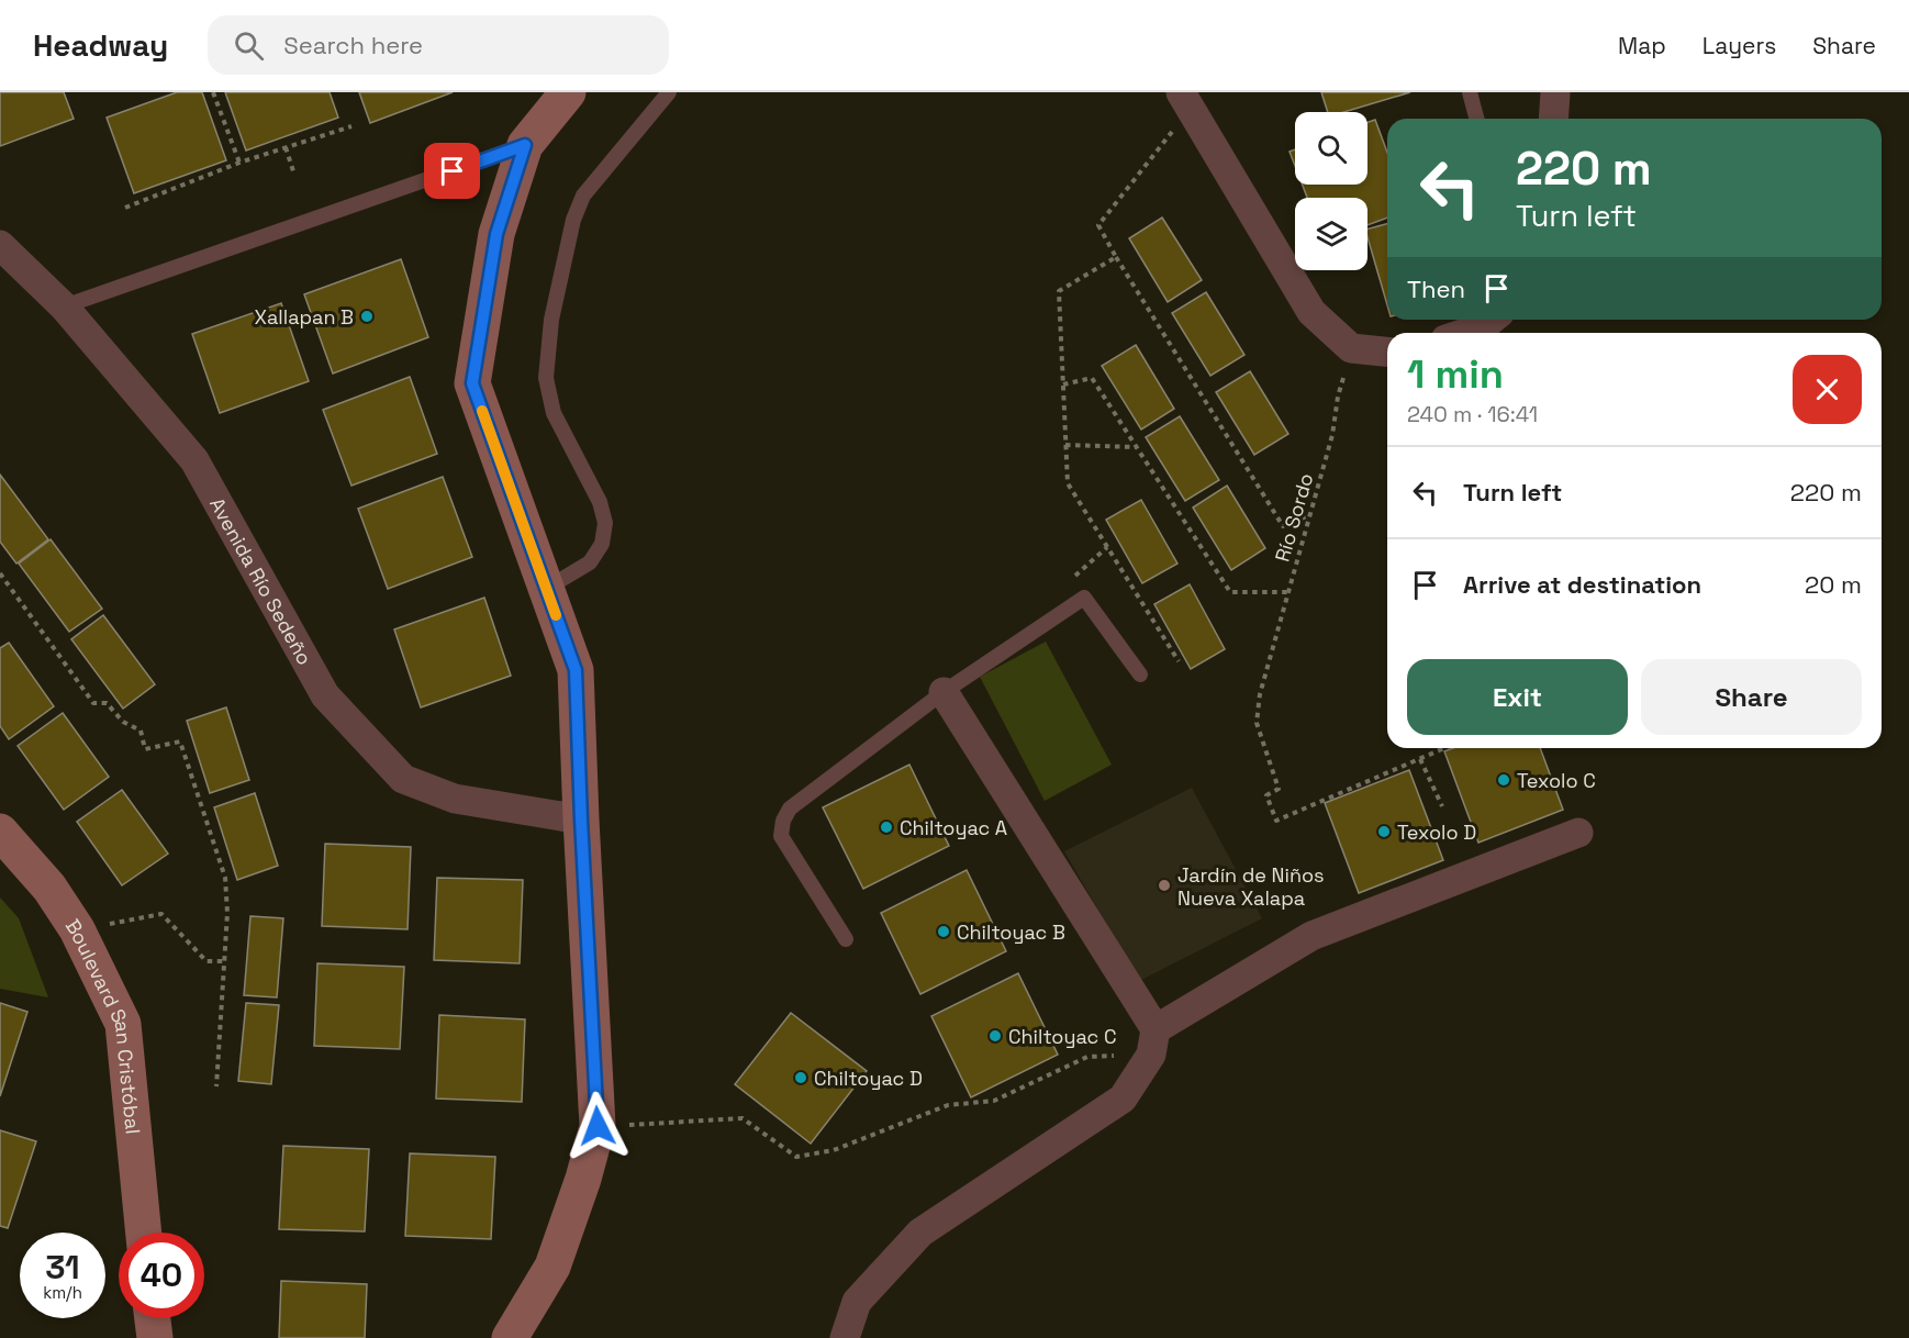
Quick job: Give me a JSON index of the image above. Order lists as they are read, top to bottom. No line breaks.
{"streets":{"street":["Avenida Río Sedeño","Boulevard San Cristóbal"],"path":["Río Sordo"]},"places":["Xallapan B","Texolo C","Chiltoyac A","Texolo D","Jardín de Niños Nueva Xalapa","Chiltoyac B","Chiltoyac C","Chiltoyac D"],"page":{"header":"Headway","search":"Search here","nav":["Map","Layers","Share"],"turn":["220 m","Turn left"],"then":"Then","heading":["1 min","240 m · 16:41"],"list":[{"name":"Turn left","value":"220 m"},{"name":"Arrive at destination","value":"20 m"}],"buttons":["Exit","Share"],"speed":"31 km/h","limit":"40"}}
